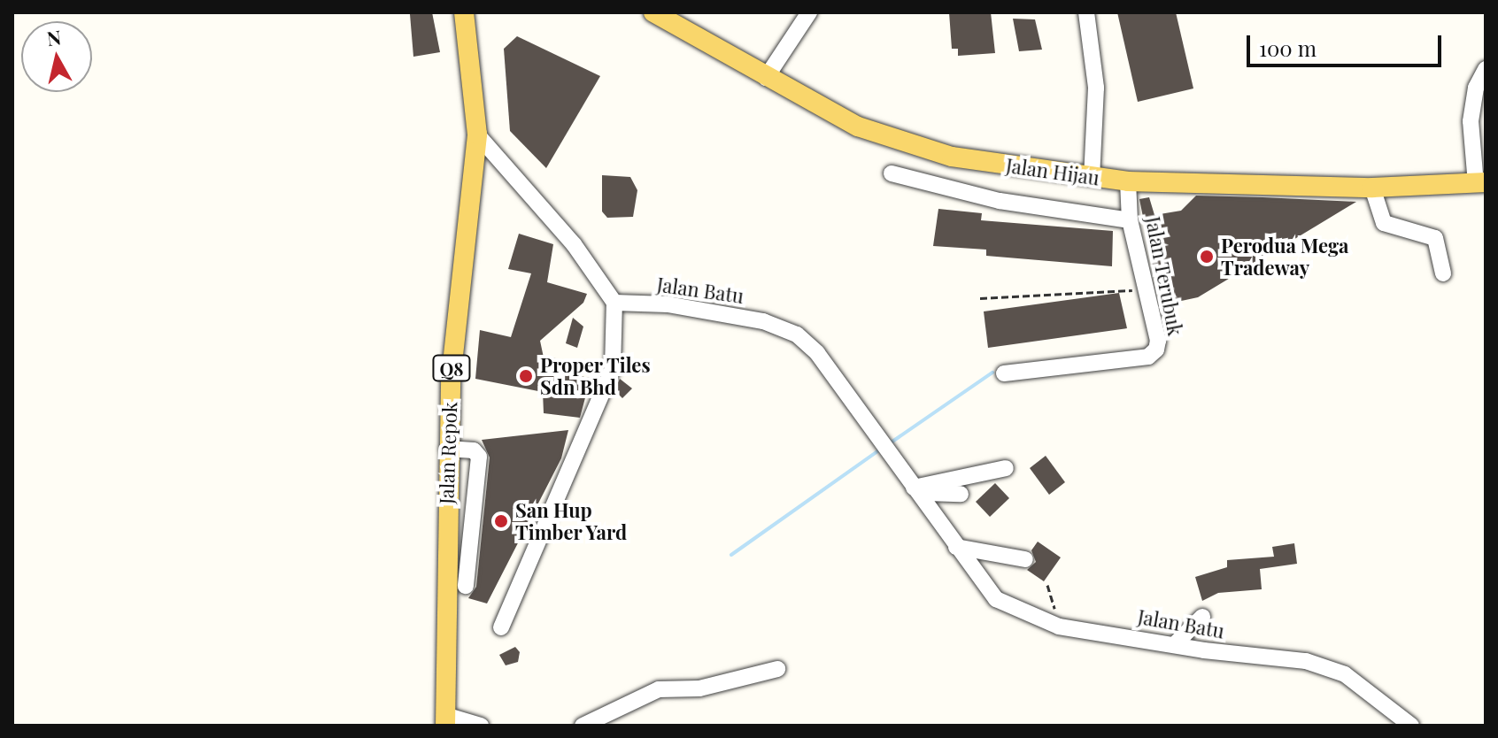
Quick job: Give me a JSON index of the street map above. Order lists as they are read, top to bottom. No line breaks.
{"streets":{"main road":["Jalan Hijau","Q8","Jalan Repok"],"street":["Jalan Terubuk","Jalan Batu"]},"crossings":[["Jalan Hijau","Jalan Terubuk"]],"places":["Perodua Mega Tradeway","Proper Tiles Sdn Bhd","San Hup Timber Yard"],"scale_bar":"100 m","north":"top"}
